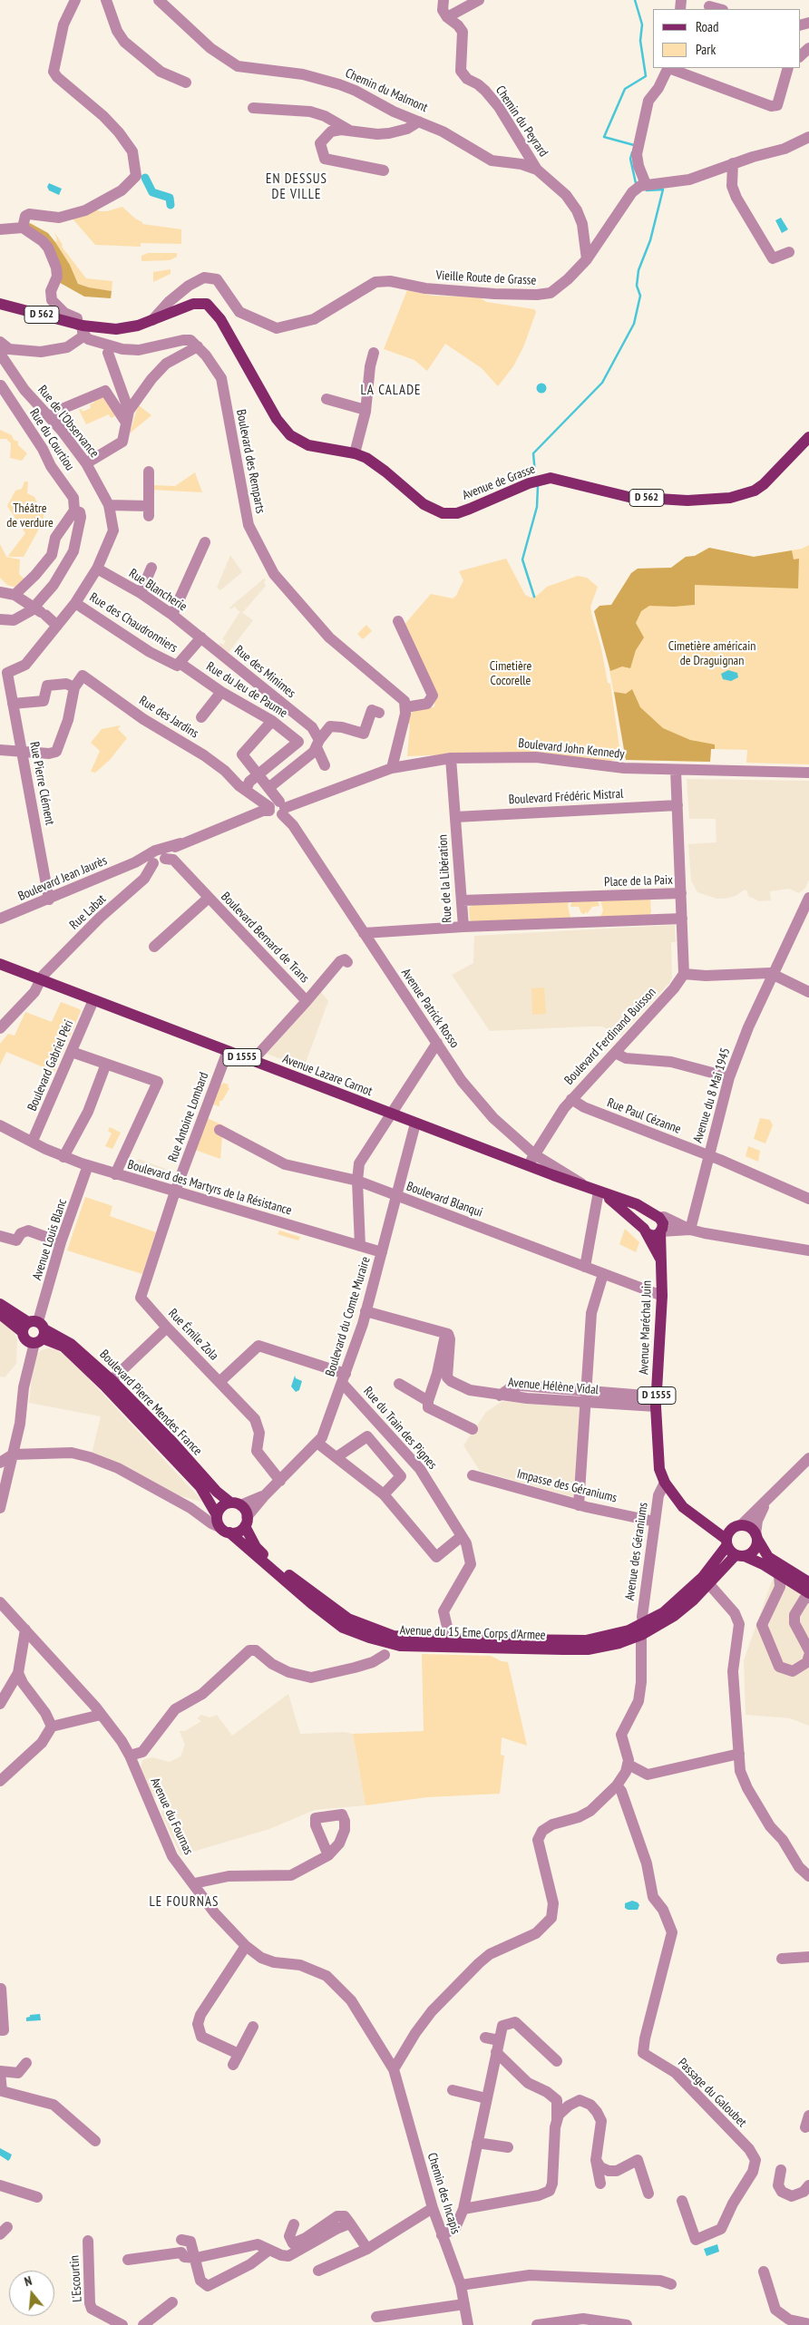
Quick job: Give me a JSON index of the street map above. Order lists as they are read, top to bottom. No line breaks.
{"streets":{"main road":["D 562","Avenue de Grasse","D 1555","Avenue Lazare Carnot","Avenue Maréchal Juin","Boulevard Pierre Mendes France","Avenue du 15 Eme Corps d'Armee"],"street":["Chemin du Malmont","Chemin du Peyrard","Vieille Route de Grasse","Rue de l'Observance","Rue du Courtiou","Boulevard des Remparts","Rue Blancherie","Rue des Chaudronniers","Rue des Minimes","Rue du Jeu de Paume","Rue des Jardins","Boulevard John Kennedy","Rue Pierre Clément","Boulevard Frédéric Mistral","Boulevard Jean Jaurès","Rue de la Libération","Place de la Paix","Rue Labat","Boulevard Bernard de Trans","Avenue Patrick Rosso","Boulevard Ferdinand Buisson","Boulevard Gabriel Péri","Avenue du 8 Mai 1945","Rue Paul Cézanne","Rue Antoine Lombard","Boulevard des Martyrs de la Résistance","Boulevard Blanqui","Avenue Louis Blanc","Boulevard du Comte Muraire","Rue Émile Zola","Avenue Hélène Vidal","Rue du Train des Pignes","Impasse des Géraniums","Avenue des Géraniums","Avenue du Fournas","Passage du Galoubet","Chemin des Incapis","L'Escourtin"]},"crossings":[["Chemin du Malmont","Chemin du Peyrard"],["Chemin du Malmont","Vieille Route de Grasse"],["Vieille Route de Grasse","Avenue de Grasse"],["D 562","Avenue de Grasse"],["Rue de l'Observance","Rue Blancherie"],["Rue de l'Observance","Rue des Chaudronniers"],["Rue de l'Observance","Rue Pierre Clément"],["Rue Blancherie","Rue des Minimes"],["Rue des Chaudronniers","Rue du Jeu de Paume"],["Rue des Jardins","Boulevard John Kennedy"],["Rue des Jardins","Boulevard Jean Jaurès"],["Rue des Jardins","Avenue Patrick Rosso"],["Boulevard John Kennedy","Boulevard Jean Jaurès"],["Boulevard John Kennedy","Rue de la Libération"],["Boulevard John Kennedy","Avenue Patrick Rosso"],["Rue Pierre Clément","Boulevard Jean Jaurès"],["Boulevard Frédéric Mistral","Rue de la Libération"],["Boulevard Jean Jaurès","Rue Labat"],["Boulevard Jean Jaurès","Boulevard Bernard de Trans"],["Boulevard Jean Jaurès","Avenue Patrick Rosso"],["Rue de la Libération","Place de la Paix"],["Rue de la Libération","Avenue Patrick Rosso"],["Rue Labat","Boulevard Bernard de Trans"],["Rue Labat","D 1555"],["Rue Labat","Avenue Lazare Carnot"],["Boulevard Bernard de Trans","Avenue Lazare Carnot"],["Avenue Patrick Rosso","Boulevard Ferdinand Buisson"],["Avenue Patrick Rosso","Avenue Lazare Carnot"],["Boulevard Ferdinand Buisson","Avenue Lazare Carnot"],["Boulevard Ferdinand Buisson","Rue Paul Cézanne"],["D 1555","Avenue Lazare Carnot"],["Boulevard Gabriel Péri","Avenue Lazare Carnot"],["Boulevard Gabriel Péri","Boulevard des Martyrs de la Résistance"],["Avenue Lazare Carnot","Rue Antoine Lombard"],["Avenue Lazare Carnot","Boulevard du Comte Muraire"],["Avenue Lazare Carnot","Avenue Maréchal Juin"],["Avenue du 8 Mai 1945","Rue Paul Cézanne"],["Rue Antoine Lombard","Boulevard des Martyrs de la Résistance"],["Rue Antoine Lombard","Rue Émile Zola"],["Boulevard des Martyrs de la Résistance","Avenue Louis Blanc"],["Boulevard des Martyrs de la Résistance","Boulevard du Comte Muraire"],["Boulevard des Martyrs de la Résistance","Rue Émile Zola"],["Boulevard Blanqui","Boulevard du Comte Muraire"],["Boulevard Blanqui","Avenue Maréchal Juin"],["Avenue Louis Blanc","Boulevard Pierre Mendes France"],["Boulevard du Comte Muraire","Rue Émile Zola"],["Boulevard du Comte Muraire","Boulevard Pierre Mendes France"],["Boulevard du Comte Muraire","Rue du Train des Pignes"],["Boulevard du Comte Muraire","Avenue du 15 Eme Corps d'Armee"],["Avenue Maréchal Juin","Avenue Hélène Vidal"],["Avenue Maréchal Juin","Avenue des Géraniums"],["Boulevard Pierre Mendes France","Avenue du 15 Eme Corps d'Armee"],["Rue du Train des Pignes","Avenue du 15 Eme Corps d'Armee"],["Impasse des Géraniums","Avenue des Géraniums"],["Avenue des Géraniums","Avenue du 15 Eme Corps d'Armee"],["Avenue du Fournas","Chemin des Incapis"]],"districts":["EN DESSUS DE VILLE","LA CALADE","LE FOURNAS"],"parks":["Théâtre de verdure","Cimetière américain de Draguignan","Cimetière Cocorelle"],"legend":["Road","Park"],"north":"top"}
